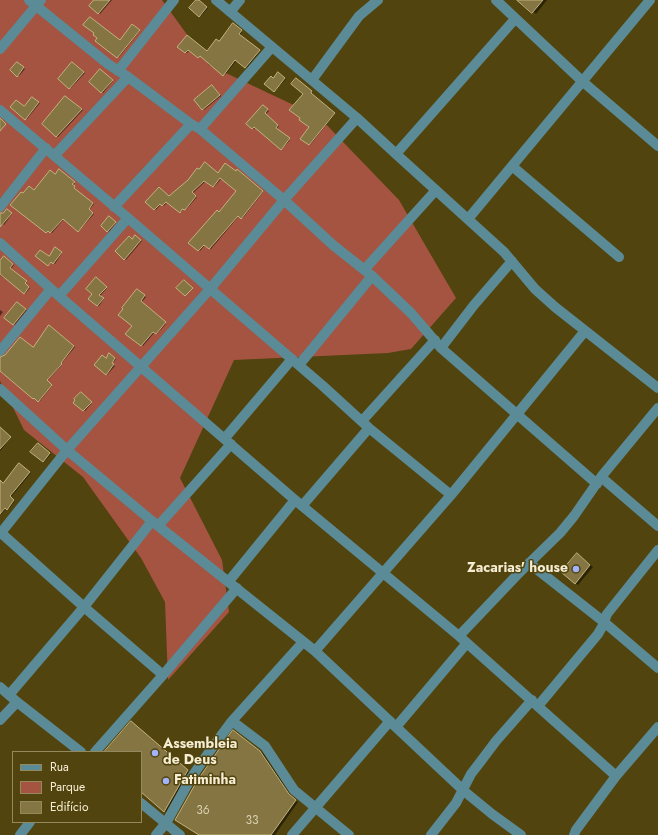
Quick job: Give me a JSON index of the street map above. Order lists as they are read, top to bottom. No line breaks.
{"places":["Zacarias' house","Assembleia de Deus","Fatiminha"],"house_numbers":["36","33"],"legend":["Rua","Parque","Edifício"]}
